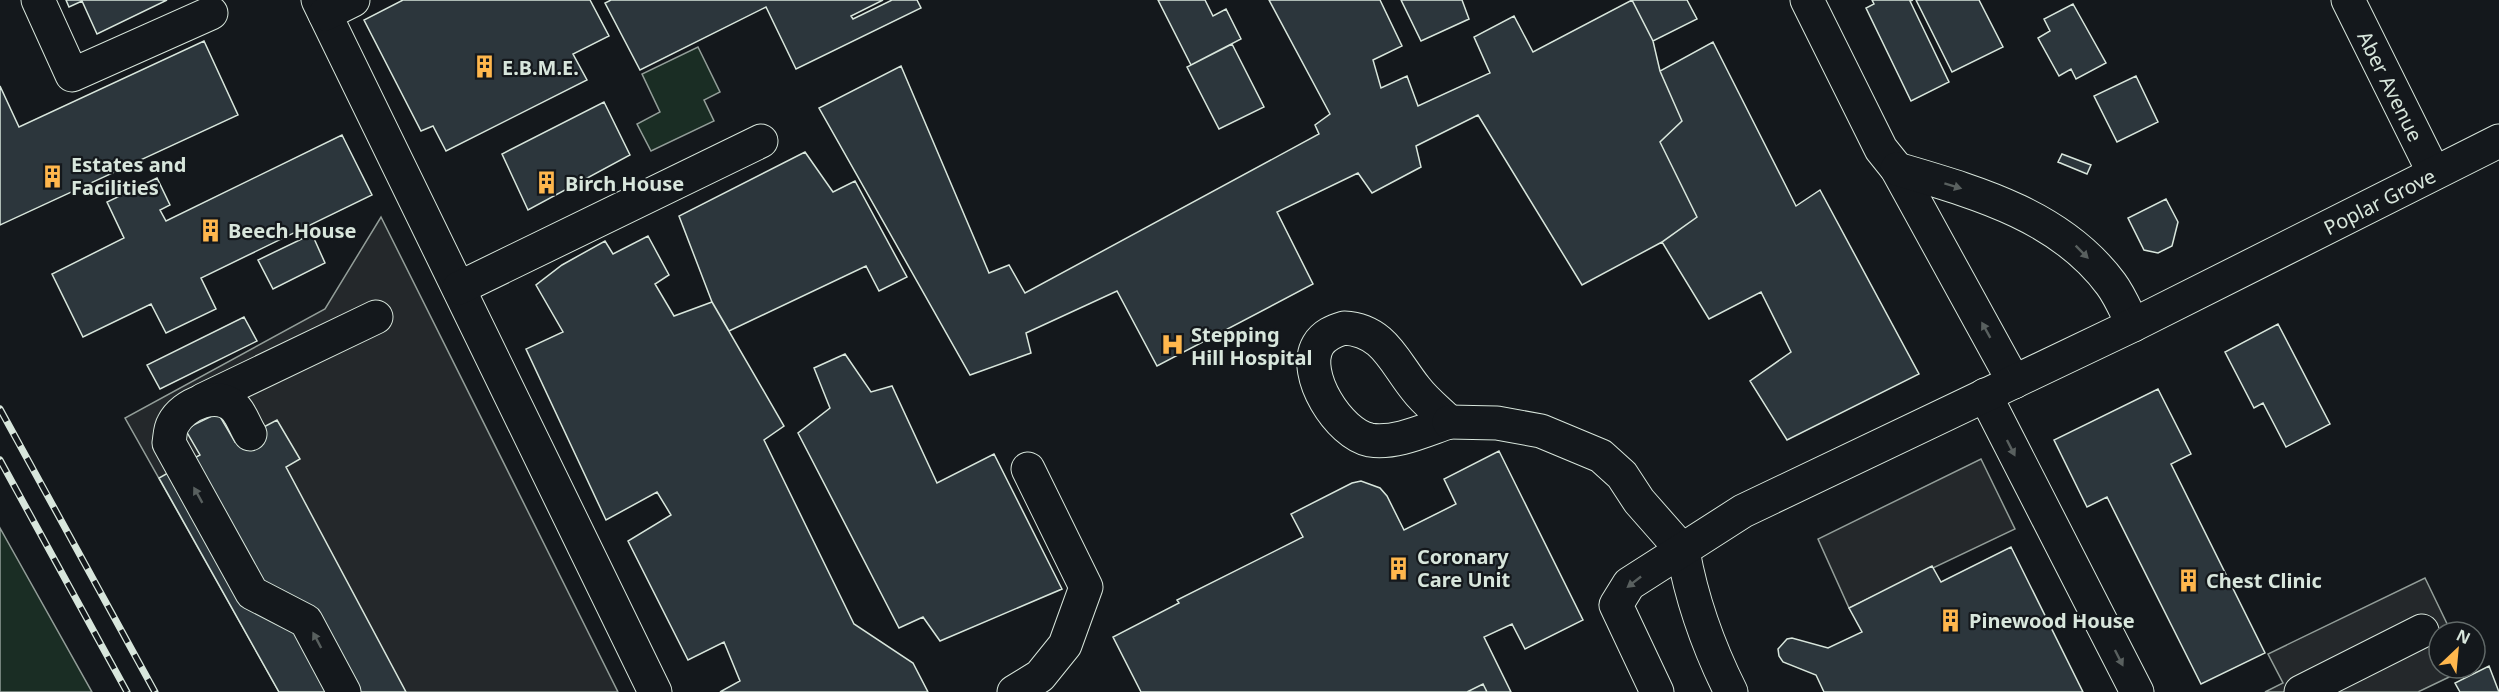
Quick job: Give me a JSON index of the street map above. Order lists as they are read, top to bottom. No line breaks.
{"streets":{"street":["Aber Avenue","Poplar Grove"]},"crossings":[["Aber Avenue","Poplar Grove"]],"places":{"building":["E.B.M.E.","Estates and Facilities","Birch House","Beech House","Coronary Care Unit","Chest Clinic","Pinewood House"],"hospital":["Stepping Hill Hospital"]},"north":"top right"}
